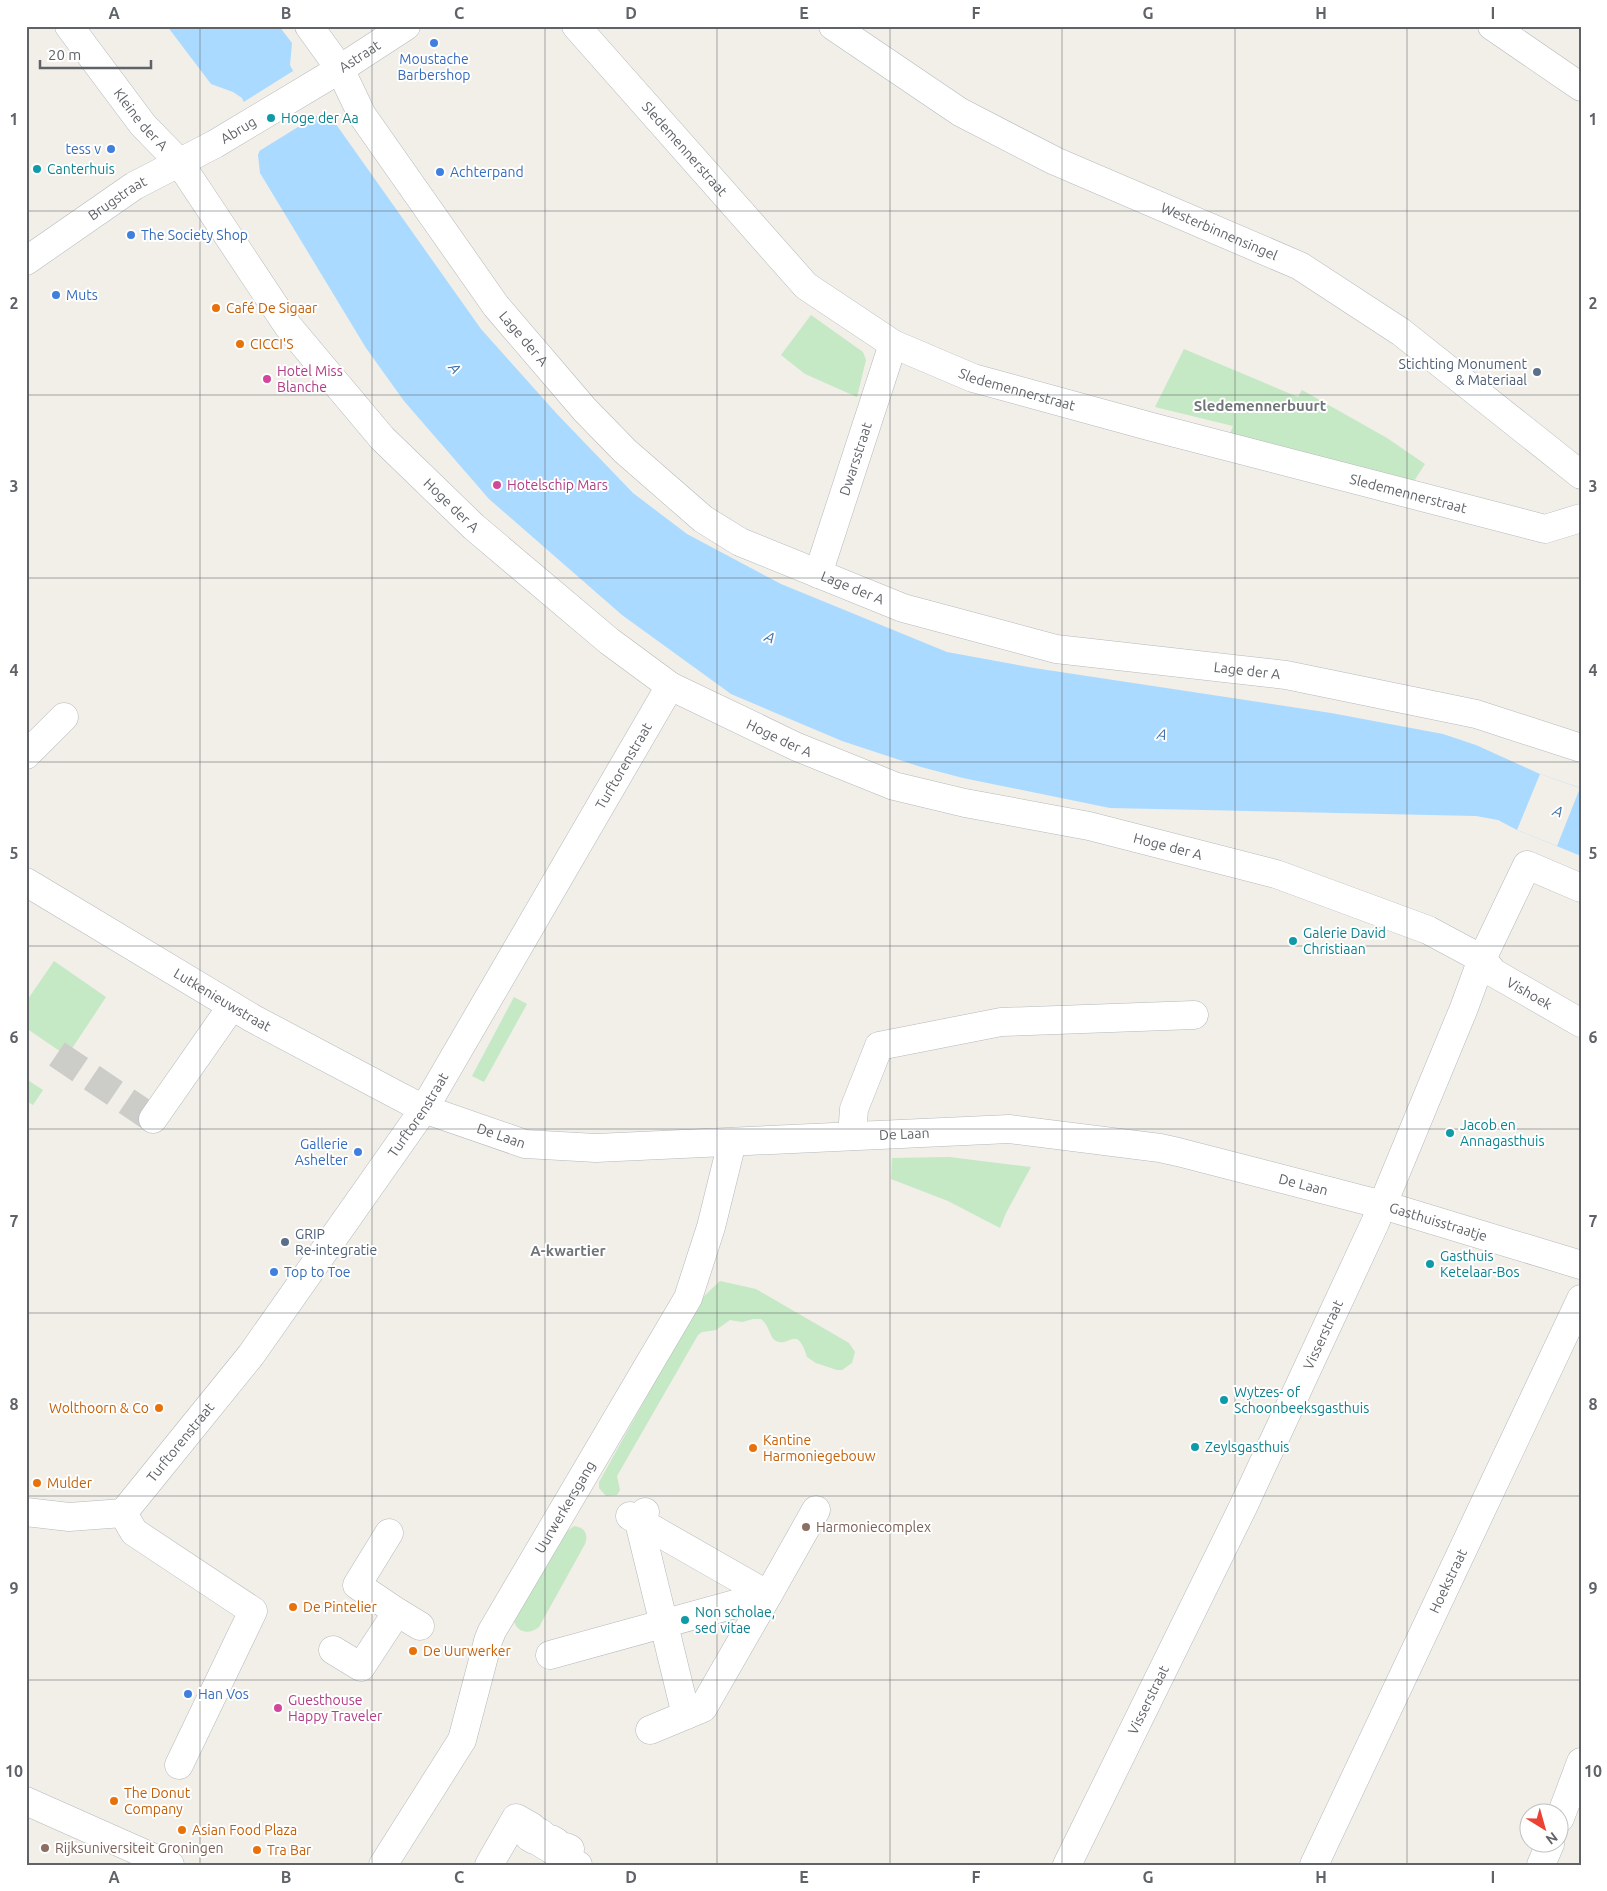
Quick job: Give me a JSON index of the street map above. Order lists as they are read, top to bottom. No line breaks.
{"streets":{"street":["Astraat","Kleine der A","Abrug","Sledemennerstraat","Brugstraat","Westerbinnensingel","Lage der A","Dwarsstraat","Hoge der A","Turftorenstraat","Vishoek","Lutkenieuwstraat","De Laan","Gasthuisstraatje","Visserstraat","Uurwerkersgang","Hoekstraat"]},"crossings":[["Astraat","Abrug"],["Astraat","Lage der A"],["Kleine der A","Brugstraat"],["Kleine der A","Hoge der A"],["Abrug","Brugstraat"],["Sledemennerstraat","Dwarsstraat"],["Brugstraat","Hoge der A"],["Lage der A","Dwarsstraat"],["Hoge der A","Turftorenstraat"],["Hoge der A","Vishoek"],["Hoge der A","Visserstraat"],["Turftorenstraat","Lutkenieuwstraat"],["Turftorenstraat","De Laan"],["Vishoek","Visserstraat"],["Lutkenieuwstraat","De Laan"],["De Laan","Gasthuisstraatje"],["De Laan","Visserstraat"],["De Laan","Uurwerkersgang"],["Gasthuisstraatje","Visserstraat"]],"districts":["Sledemennerbuurt","A-kwartier"],"water":["A"],"places":["Moustache Barbershop","Hoge der Aa","tess v","Canterhuis","Achterpand","The Society Shop","Muts","Café De Sigaar","CICCI'S","Stichting Monument & Materiaal","Hotel Miss Blanche","Hotelschip Mars","Galerie David Christiaan","Jacob en Annagasthuis","Gallerie Ashelter","GRIP Re-integratie","Gasthuis Ketelaar-Bos","Top to Toe","Wytzes- of Schoonbeeksgasthuis","Wolthoorn & Co","Zeylsgasthuis","Kantine Harmoniegebouw","Mulder","Harmoniecomplex","De Pintelier","Non scholae, sed vitae","De Uurwerker","Han Vos","Guesthouse Happy Traveler","The Donut Company","Asian Food Plaza","Rijksuniversiteit Groningen","Tra Bar"],"scale_bar":"20 m","north":"bottom right","grid":{"columns":["A","B","C","D","E","F","G","H","I"],"rows":["1","2","3","4","5","6","7","8","9","10"]}}
